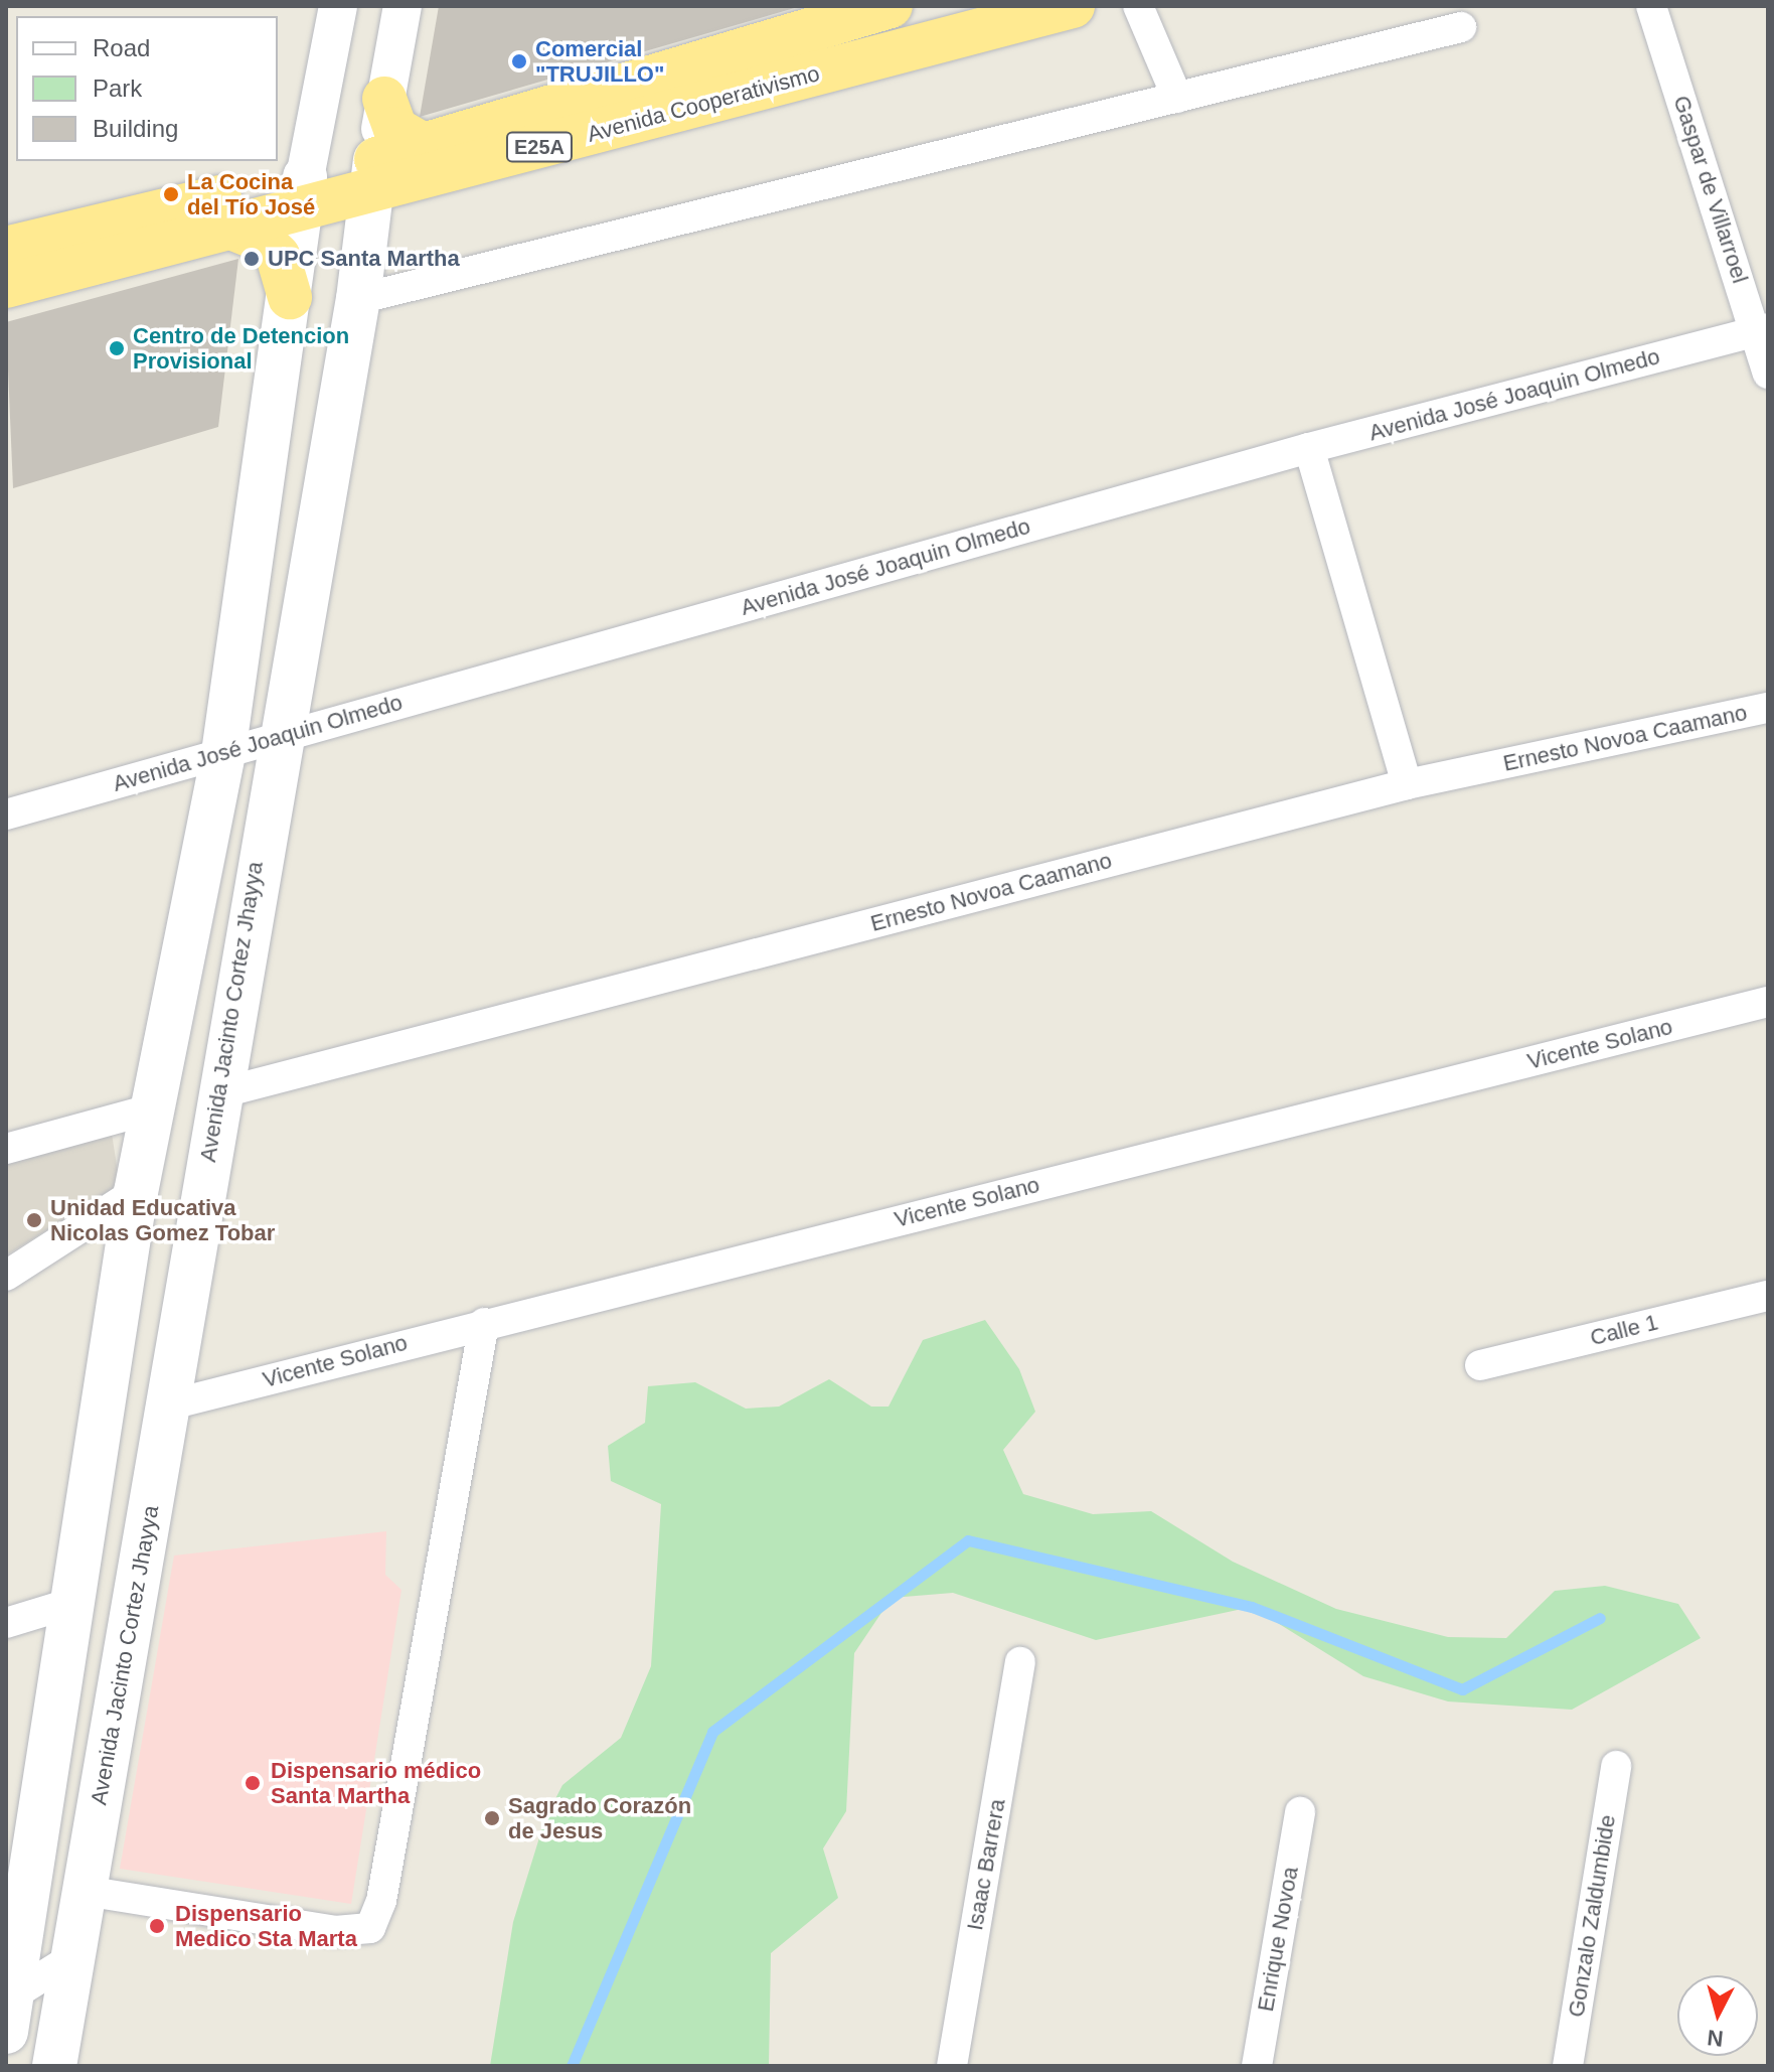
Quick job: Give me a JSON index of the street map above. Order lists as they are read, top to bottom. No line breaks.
{"streets":{"highway":["Avenida Cooperativismo","E25A"],"main road":["Avenida Jacinto Cortez Jhayya"],"street":["Gaspar de Villarroel","Avenida José Joaquin Olmedo","Ernesto Novoa Caamano","Vicente Solano","Calle 1","Isaac Barrera","Gonzalo Zaldumbide","Enrique Novoa"]},"crossings":[["Avenida Cooperativismo","Avenida Jacinto Cortez Jhayya"],["Gaspar de Villarroel","Avenida José Joaquin Olmedo"],["Avenida José Joaquin Olmedo","Avenida Jacinto Cortez Jhayya"],["Ernesto Novoa Caamano","Avenida Jacinto Cortez Jhayya"],["Avenida Jacinto Cortez Jhayya","Vicente Solano"]],"places":["Comercial \"TRUJILLO\"","La Cocina del Tío José","UPC Santa Martha","Centro de Detencion Provisional","Unidad Educativa Nicolas Gomez Tobar","Dispensario médico Santa Martha","Sagrado Corazón de Jesus","Dispensario Medico Sta Marta"],"legend":["Road","Park","Building"],"north":"bottom"}
